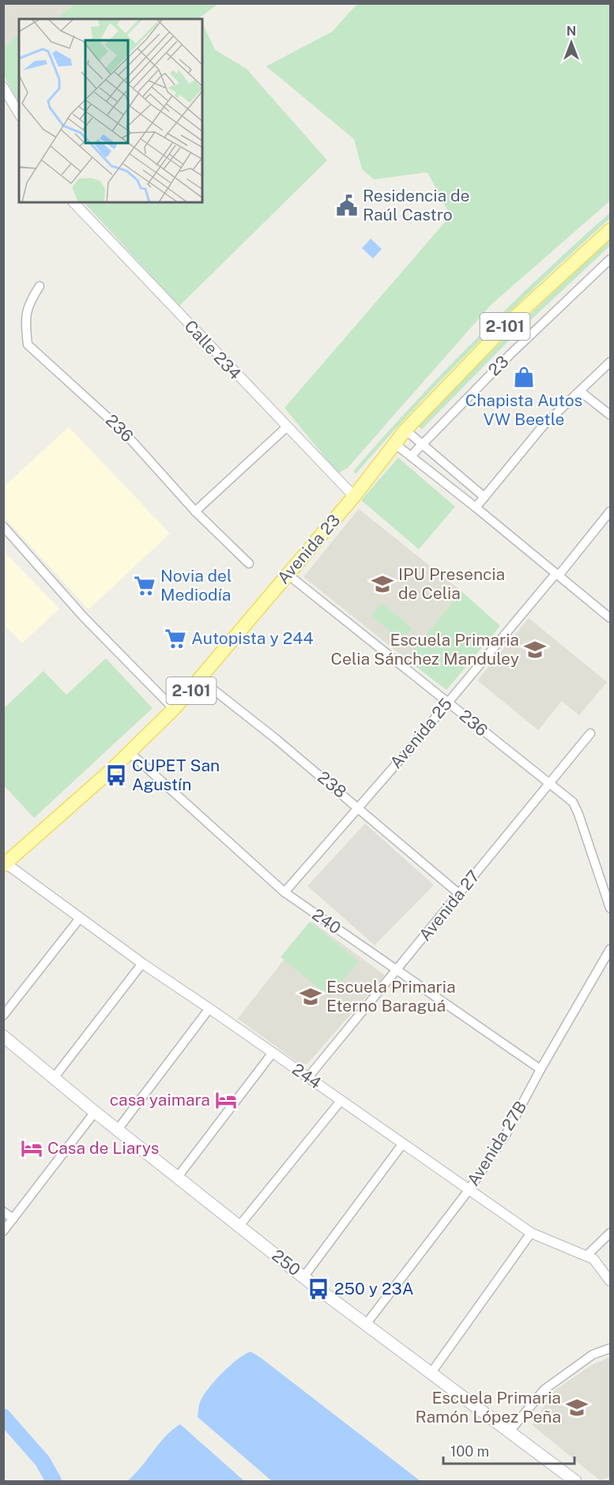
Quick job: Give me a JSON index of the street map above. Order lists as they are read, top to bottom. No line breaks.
{"streets":{"main road":["2-101","Avenida 23","250"],"street":["Calle 234","23","236","Avenida 25","238","Avenida 27","240","244","Avenida 27B"]},"crossings":[["Calle 234","Avenida 23"],["236","Avenida 23"],["236","Avenida 25"],["236","Avenida 27"],["Avenida 23","238"],["Avenida 23","240"],["Avenida 23","244"],["Avenida 25","238"],["Avenida 25","240"],["238","Avenida 27"],["Avenida 27","240"],["Avenida 27","244"],["240","Avenida 27B"],["244","Avenida 27B"],["Avenida 27B","250"]],"places":{"public building":["Residencia de Raúl Castro"],"shop":["Chapista Autos VW Beetle"],"school or university":["IPU Presencia de Celia","Escuela Primaria Celia Sánchez Manduley","Escuela Primaria Eterno Baraguá","Escuela Primaria Ramón López Peña"],"supermarket":["Novia del Mediodía","Autopista y 244"],"bus stop":["CUPET San Agustín","250 y 23A"],"hotel":["casa yaimara","Casa de Liarys"]},"scale_bar":"100 m","north":"top"}
